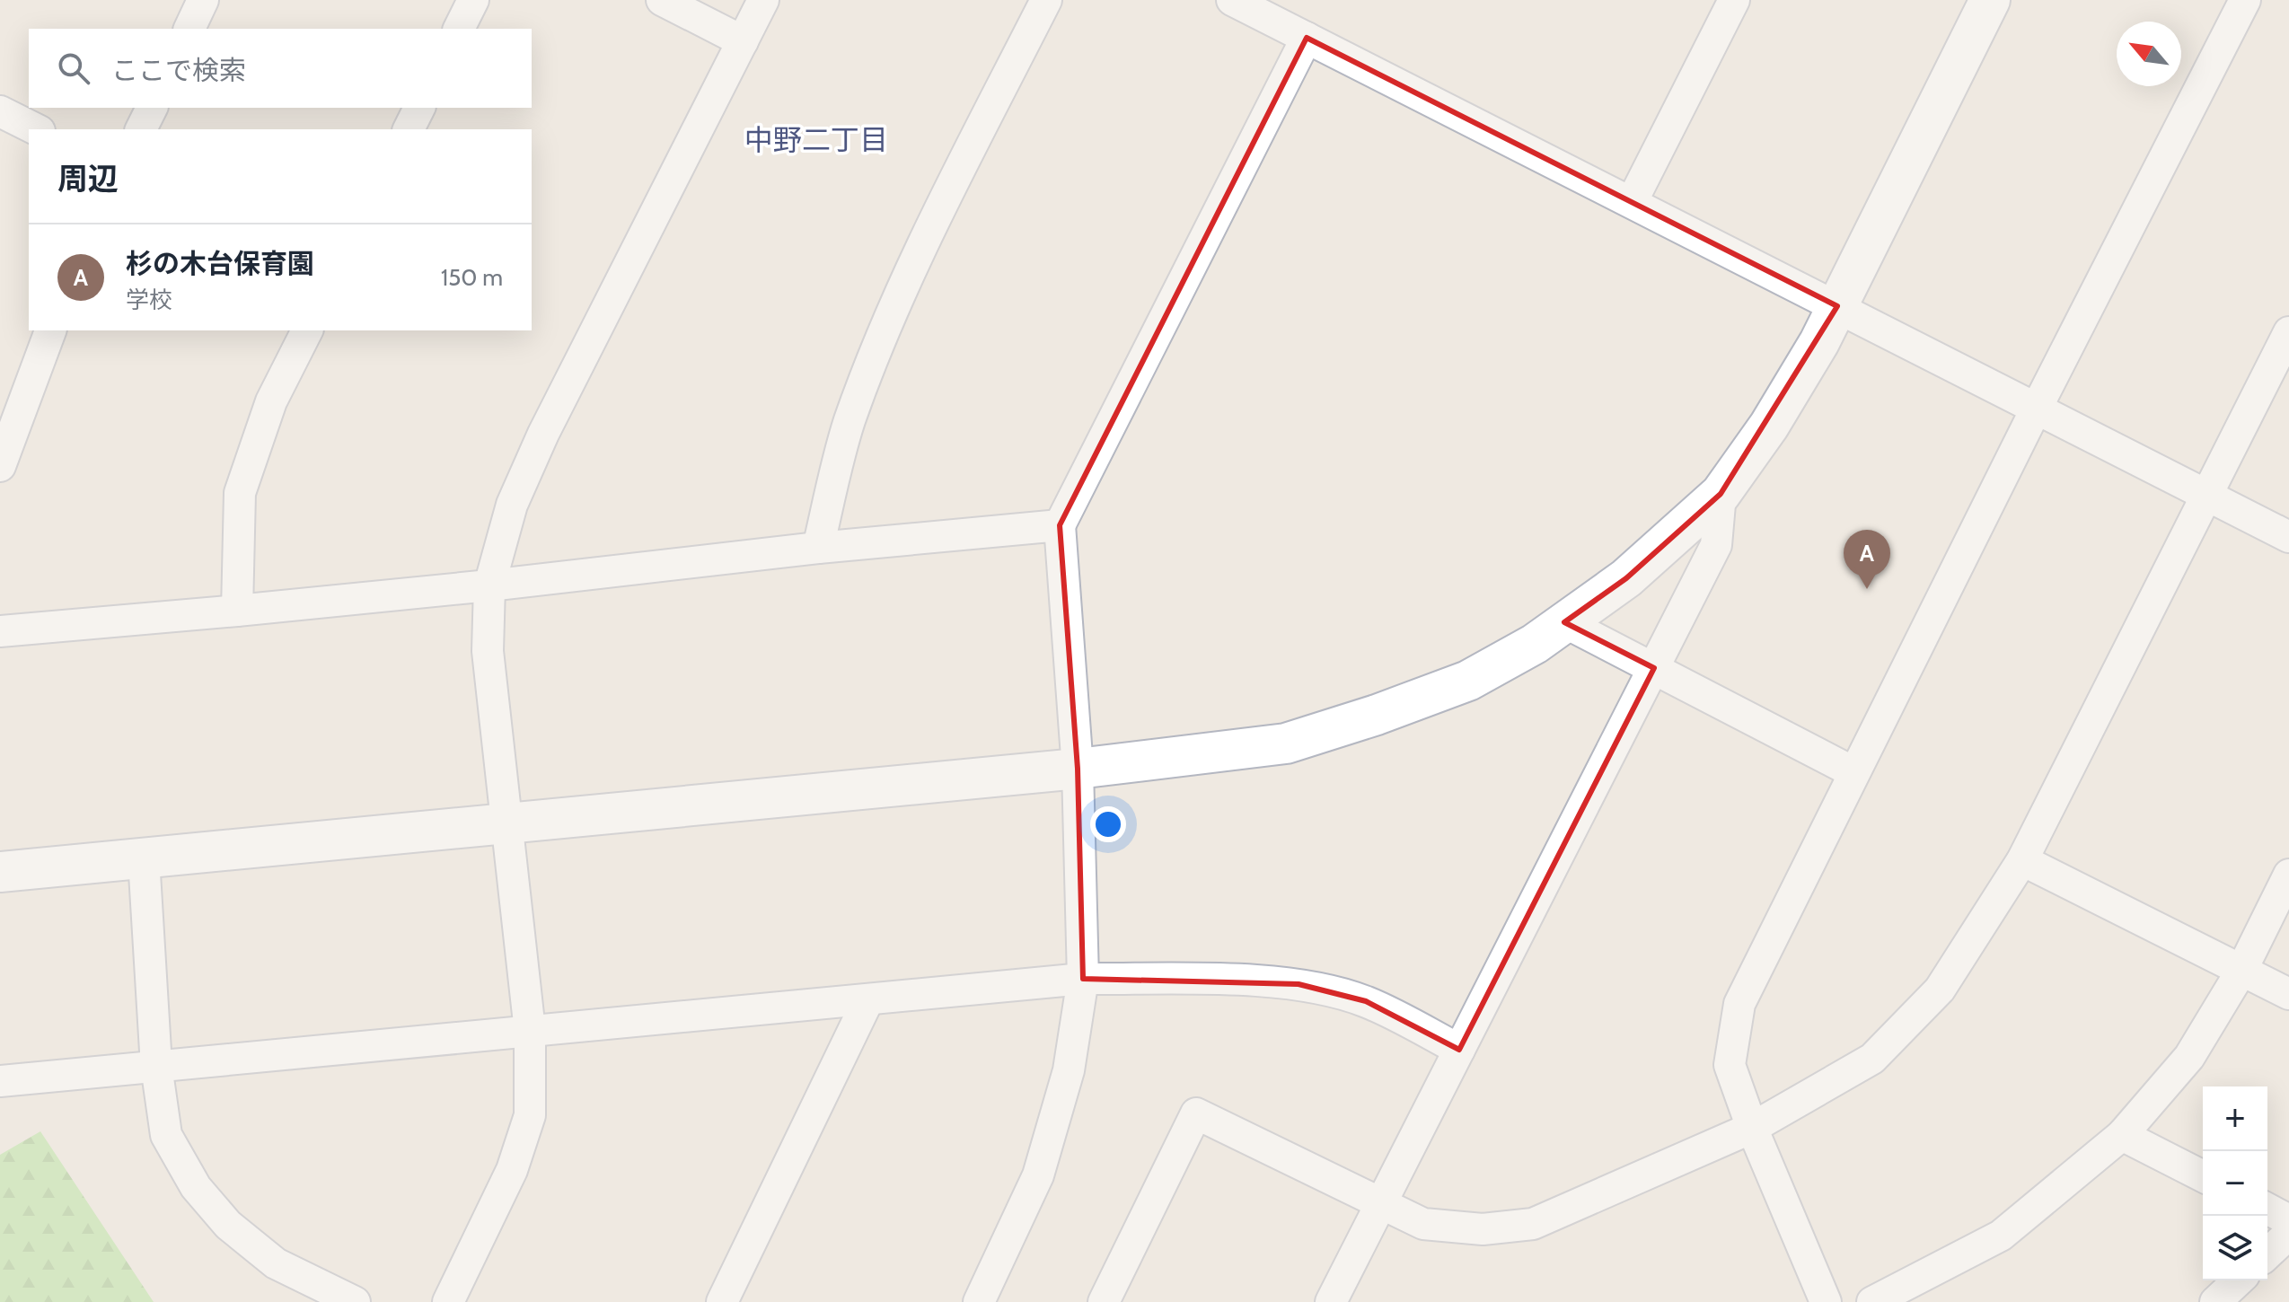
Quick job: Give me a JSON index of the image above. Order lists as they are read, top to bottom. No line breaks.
{"districts":["中野二丁目"],"north":"top left","page":{"search":"ここで検索","heading":"周辺","list":[{"mark":"A","name":"杉の木台保育園","note":"学校","value":"150 m"}],"pins":"A","map_buttons":["+","−"]}}
